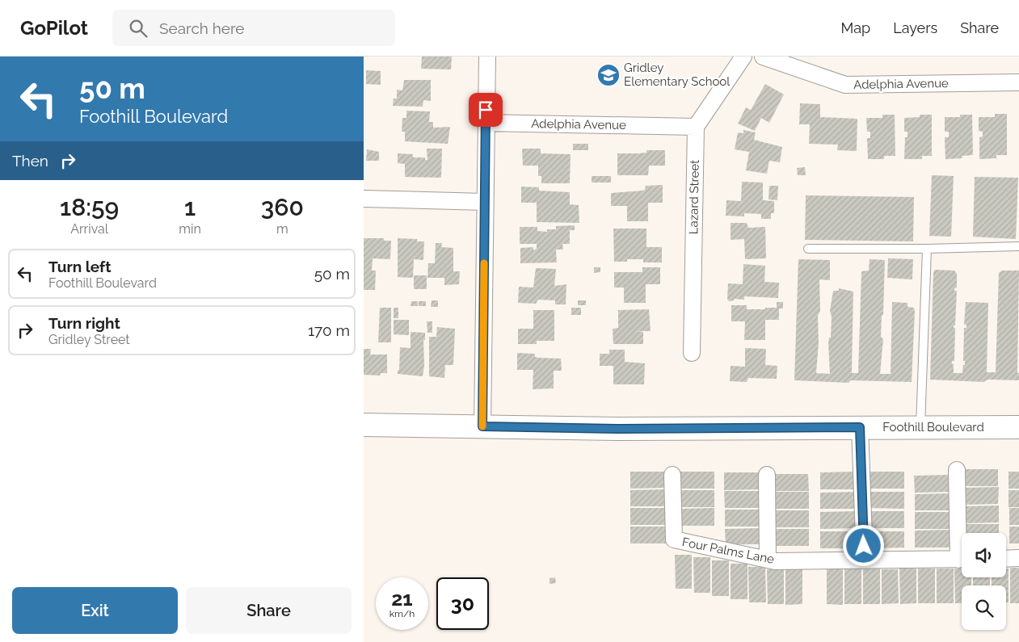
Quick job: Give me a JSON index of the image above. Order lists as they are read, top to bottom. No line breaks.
{"streets":{"main road":["Foothill Boulevard"],"street":["Adelphia Avenue","Lazard Street","Four Palms Lane"]},"crossings":[["Adelphia Avenue","Lazard Street"]],"places":{"school or university":["Gridley Elementary School"]},"page":{"header":"GoPilot","search":"Search here","nav":["Map","Layers","Share"],"turn":["50 m","Foothill Boulevard"],"then":"Then","eta":["18:59","Arrival","1","min","360","m"],"list":[{"name":"Turn left","note":"Foothill Boulevard","value":"50 m"},{"name":"Turn right","note":"Gridley Street","value":"170 m"}],"speed":"21 km/h","limit":"30","buttons":["Exit","Share"]}}
